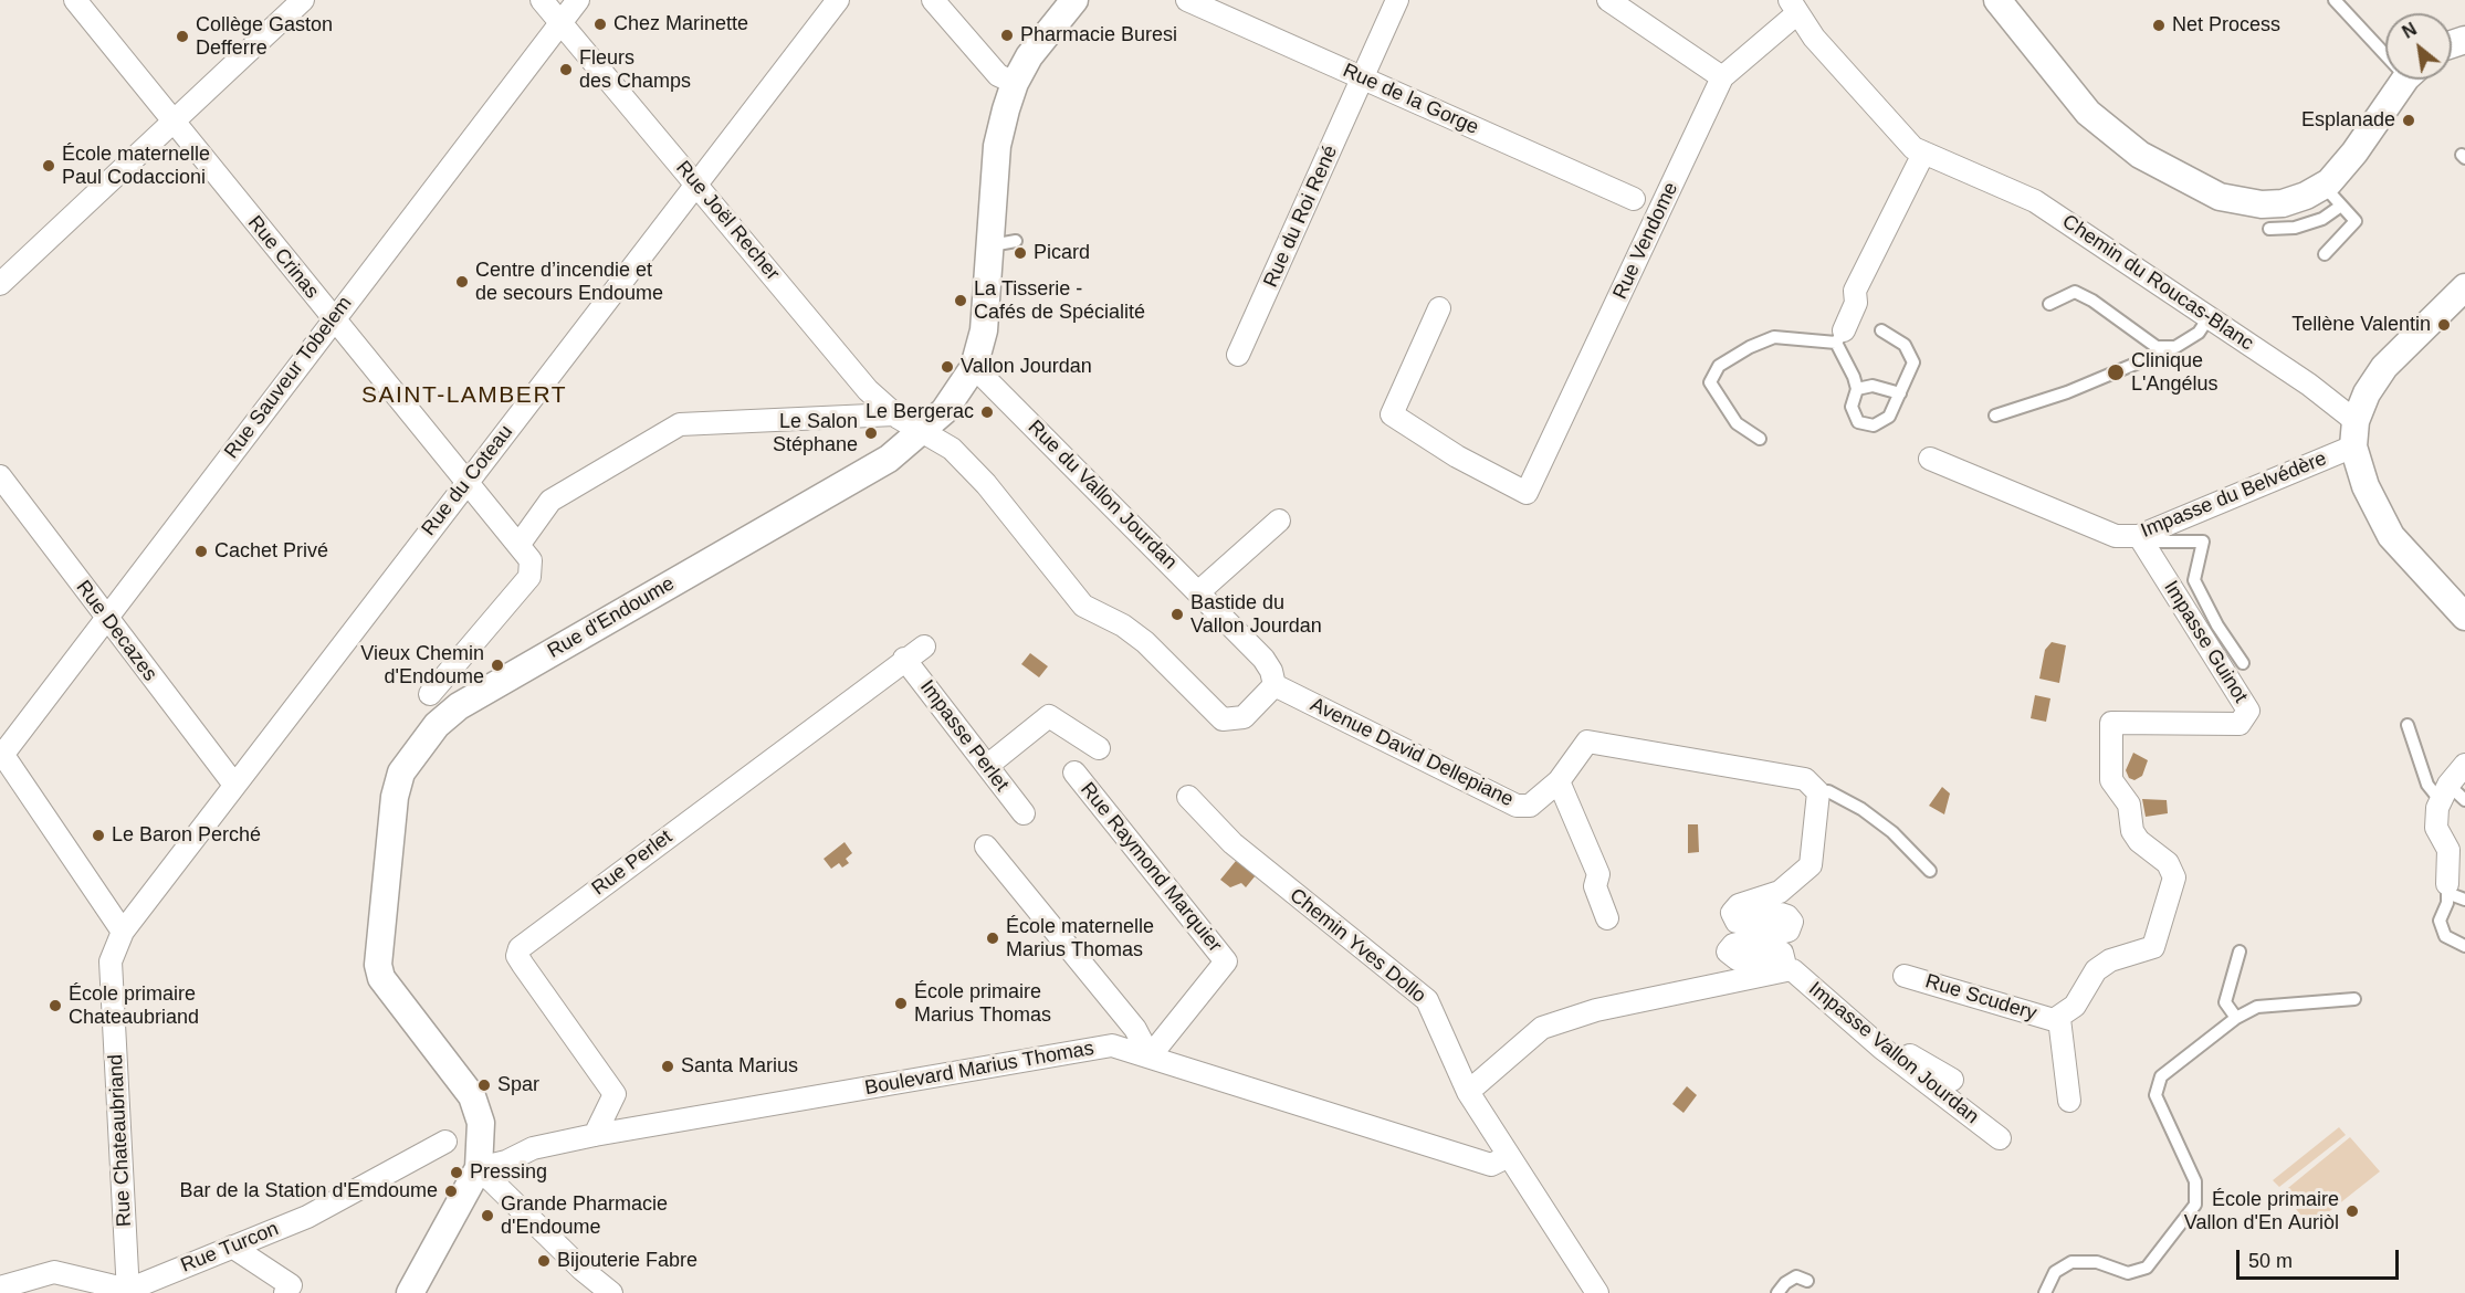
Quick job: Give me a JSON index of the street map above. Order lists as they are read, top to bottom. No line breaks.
{"streets":{"street":["Rue de la Gorge","Rue du Roi René","Rue Joël Recher","Rue Vendome","Rue Crinas","Chemin du Roucas-Blanc","Rue Sauveur Tobelem","Rue du Coteau","Rue du Vallon Jourdan","Impasse du Belvédère","Rue d'Endoume","Rue Decazes","Impasse Guinot","Impasse Perlet","Avenue David Dellepiane","Rue Perlet","Rue Raymond Marquier","Chemin Yves Dollo","Rue Scudery","Impasse Vallon Jourdan","Boulevard Marius Thomas","Rue Chateaubriand","Rue Turcon"]},"crossings":[["Rue de la Gorge","Rue du Roi René"],["Rue Joël Recher","Rue Sauveur Tobelem"],["Rue Joël Recher","Rue du Coteau"],["Rue Joël Recher","Rue d'Endoume"],["Rue Vendome","Chemin du Roucas-Blanc"],["Rue Crinas","Rue Sauveur Tobelem"],["Rue Crinas","Rue du Coteau"],["Chemin du Roucas-Blanc","Impasse du Belvédère"],["Rue Sauveur Tobelem","Rue Decazes"],["Rue du Coteau","Rue Decazes"],["Rue du Coteau","Rue Chateaubriand"],["Rue du Vallon Jourdan","Rue d'Endoume"],["Rue du Vallon Jourdan","Avenue David Dellepiane"],["Impasse du Belvédère","Impasse Guinot"],["Rue d'Endoume","Boulevard Marius Thomas"],["Impasse Guinot","Rue Scudery"],["Impasse Perlet","Rue Perlet"],["Rue Perlet","Boulevard Marius Thomas"],["Rue Raymond Marquier","Boulevard Marius Thomas"],["Chemin Yves Dollo","Boulevard Marius Thomas"],["Rue Chateaubriand","Rue Turcon"]],"districts":["SAINT-LAMBERT"],"places":["Chez Marinette","Net Process","Pharmacie Buresi","Collège Gaston Defferre","Fleurs des Champs","Esplanade","École maternelle Paul Codaccioni","Picard","Centre d’incendie et de secours Endoume","La Tisserie - Cafés de Spécialité","Tellène Valentin","Vallon Jourdan","Clinique L'Angélus","Le Bergerac","Le Salon Stéphane","Cachet Privé","Bastide du Vallon Jourdan","Vieux Chemin d'Endoume","Le Baron Perché","École maternelle Marius Thomas","École primaire Marius Thomas","École primaire Chateaubriand","Santa Marius","Spar","Pressing","Bar de la Station d'Emdoume","École primaire Vallon d'En Auriòl","Grande Pharmacie d'Endoume","Bijouterie Fabre"],"scale_bar":"50 m","north":"top left"}
